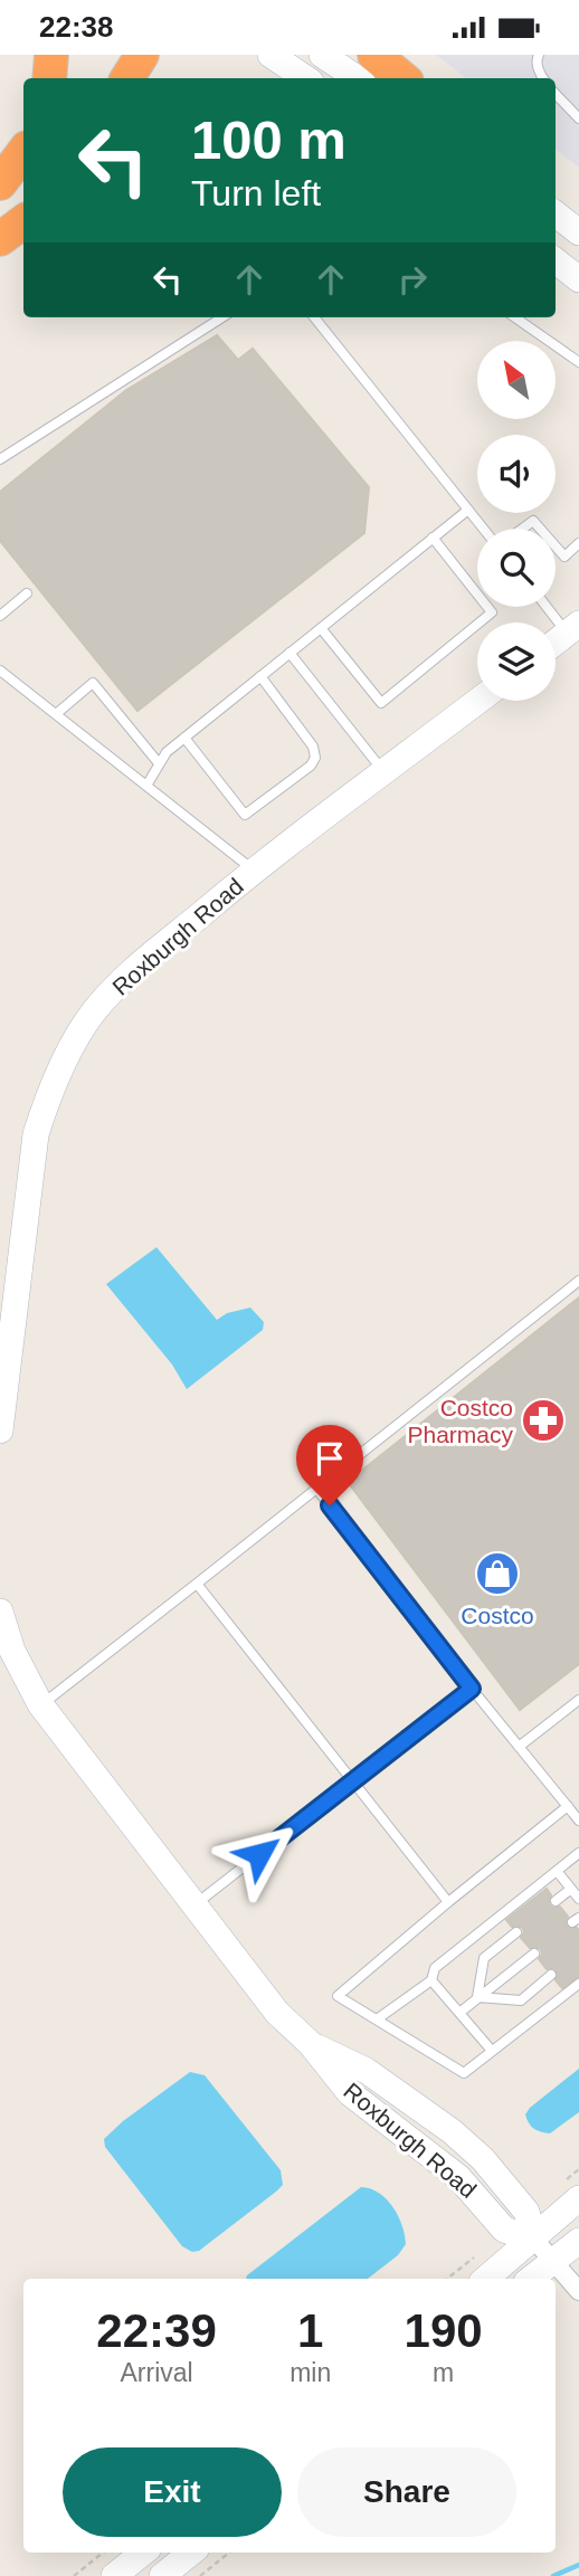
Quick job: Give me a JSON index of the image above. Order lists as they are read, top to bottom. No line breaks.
{"streets":{"street":["Roxburgh Road"]},"places":{"pharmacy":["Costco Pharmacy"],"shop":["Costco"]},"north":"top left","page":{"status":"22:38","turn":["100 m","Turn left"],"eta":["22:39","Arrival","1","min","190","m"],"buttons":["Exit","Share"]}}
